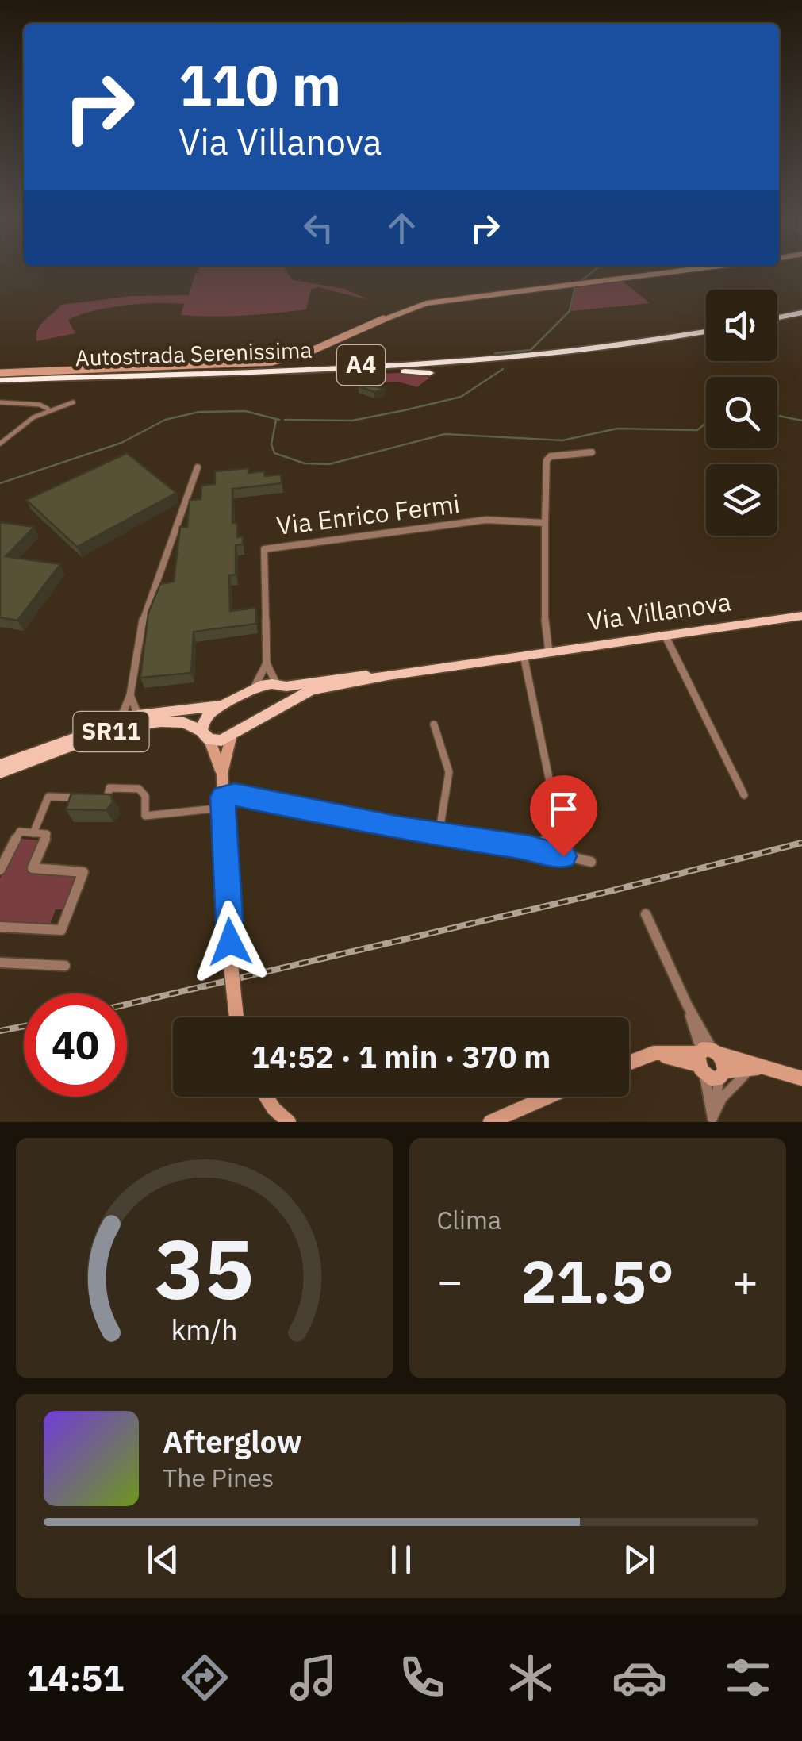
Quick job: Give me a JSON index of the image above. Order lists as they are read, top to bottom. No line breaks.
{"streets":{"highway":["Autostrada Serenissima","A4"],"main road":["Via Villanova","SR11"],"street":["Via Enrico Fermi"]},"crossings":[["Via Enrico Fermi","Via Villanova"],["Via Villanova","SR11"]],"page":{"turn":["110 m","Via Villanova"],"limit":"40","trip":"14:52 · 1 min · 370 m","tile":"Clima","heat":["−","21.5°","+"],"song":["Afterglow","The Pines"],"tabs":"14:51","gauge":["35","km/h"]}}
